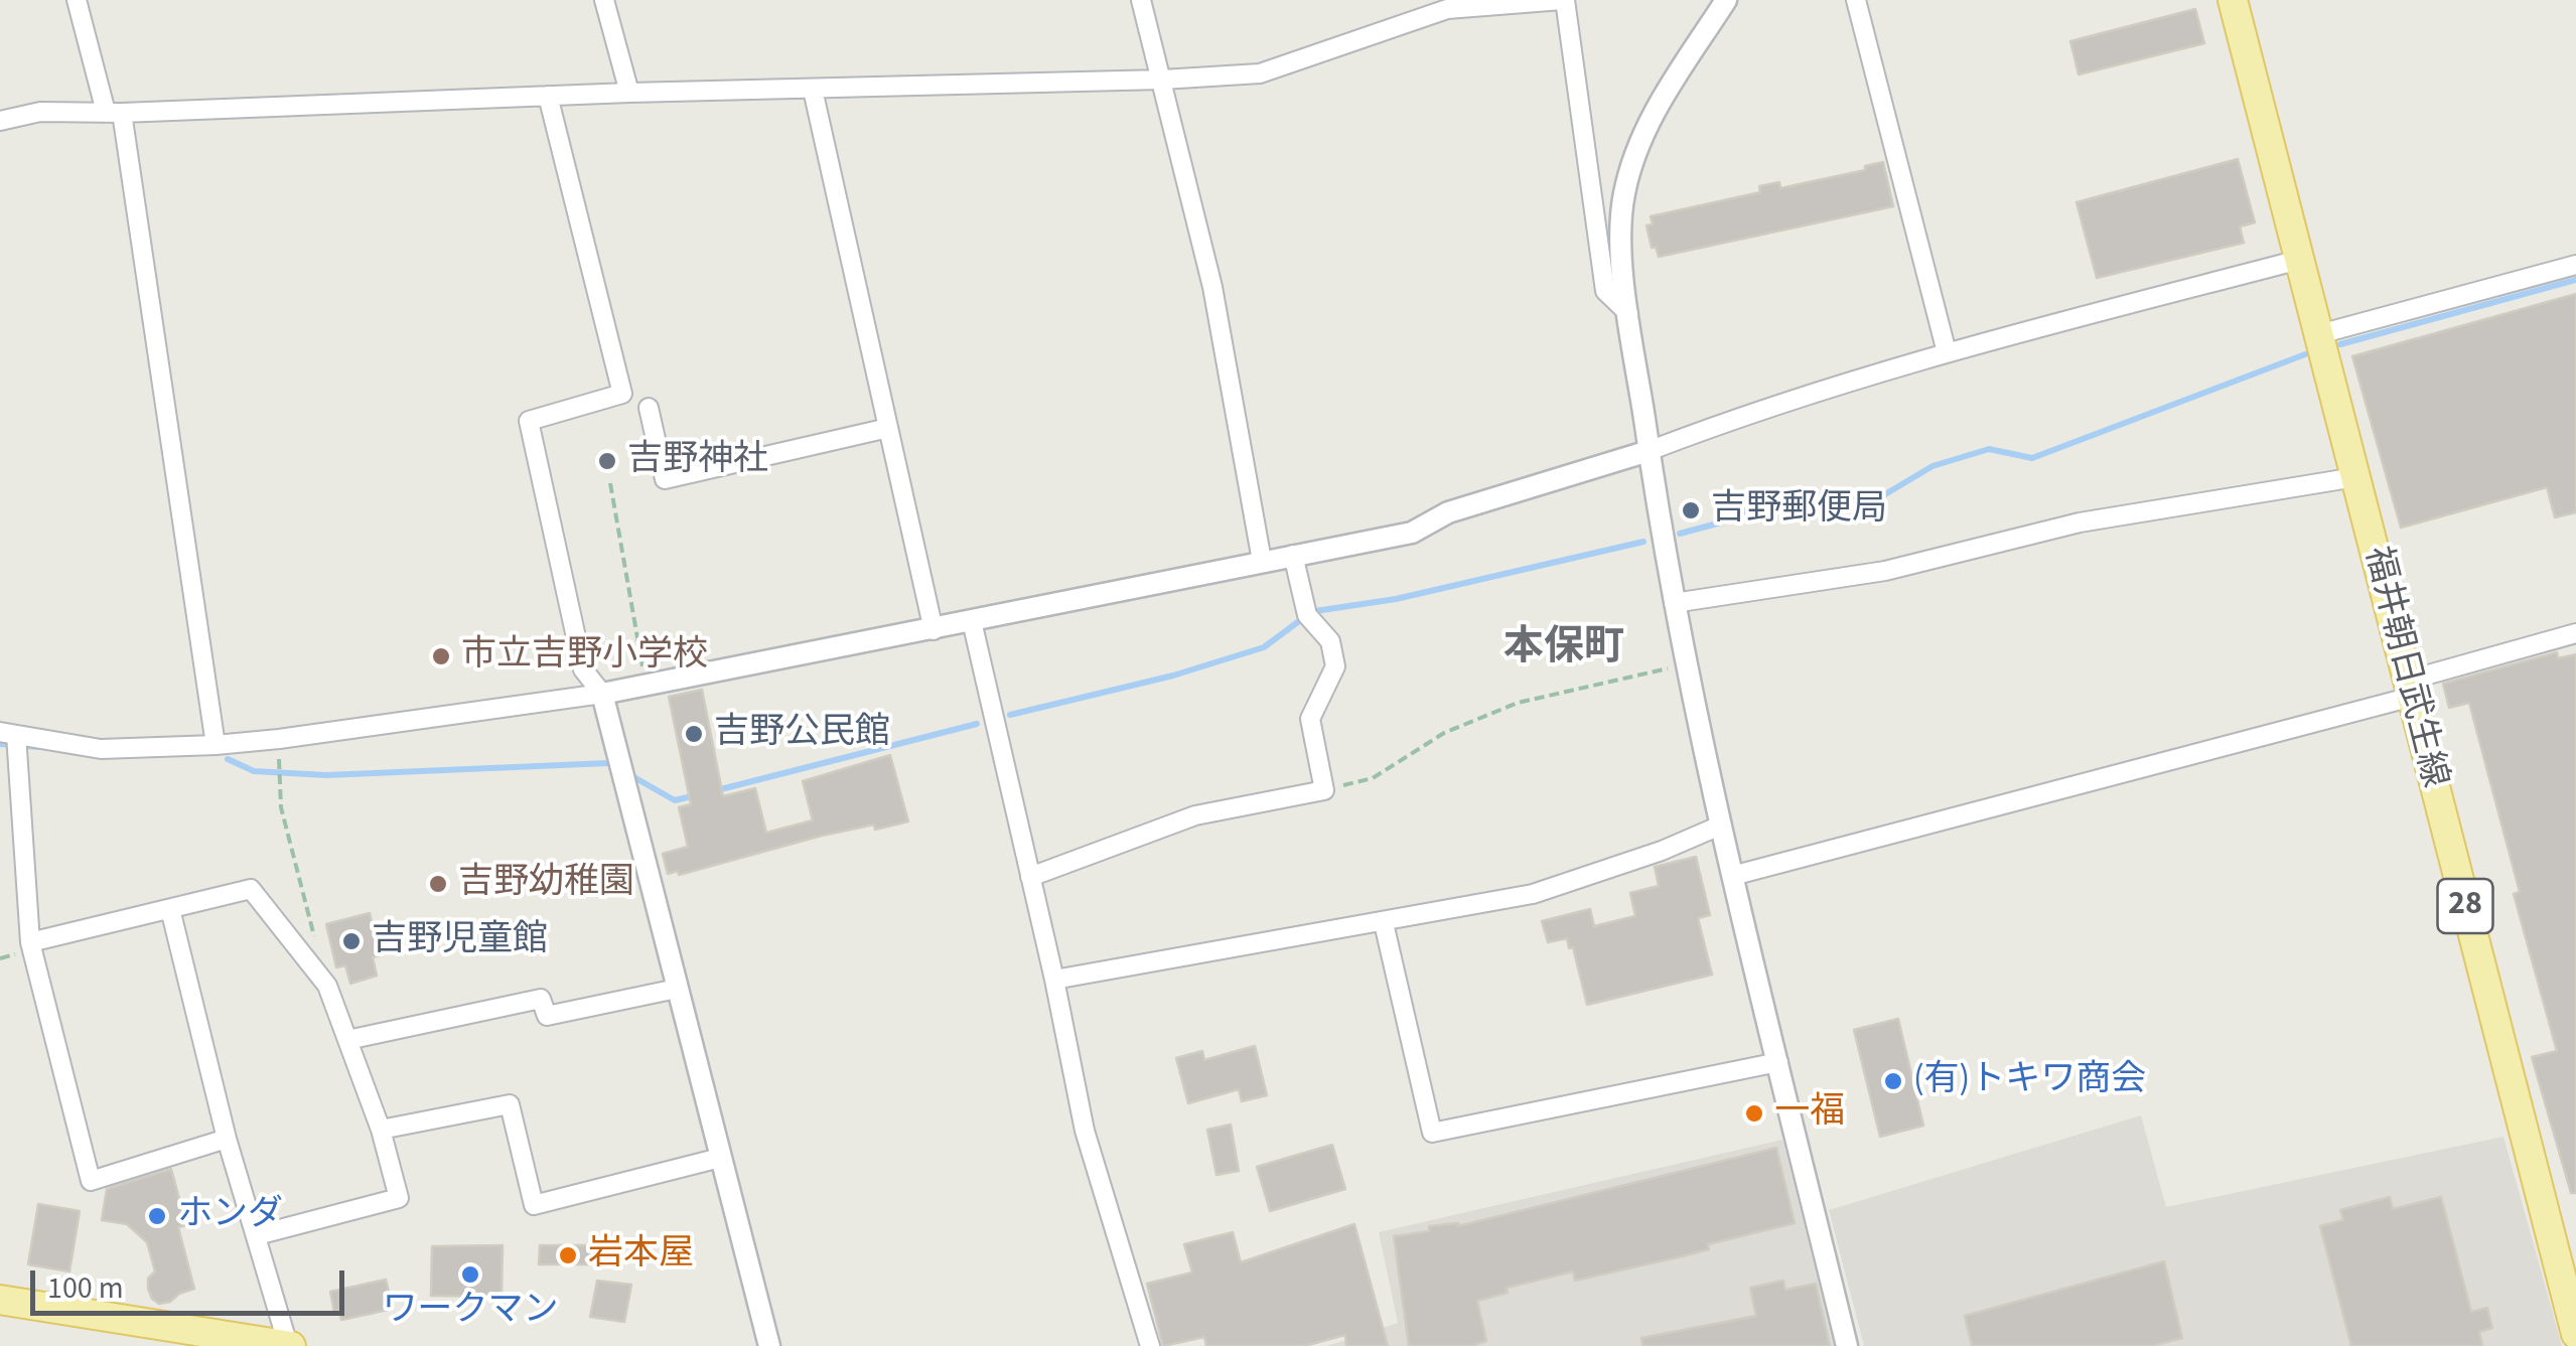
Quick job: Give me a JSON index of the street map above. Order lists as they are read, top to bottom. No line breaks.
{"streets":{"main road":["福井朝日武生線","28"]},"districts":["本保町"],"places":["吉野神社","吉野郵便局","市立吉野小学校","吉野公民館","吉野幼稚園","吉野児童館","(有)トキワ商会","一福","ホンダ","岩本屋","ワークマン"],"scale_bar":"100 m"}
